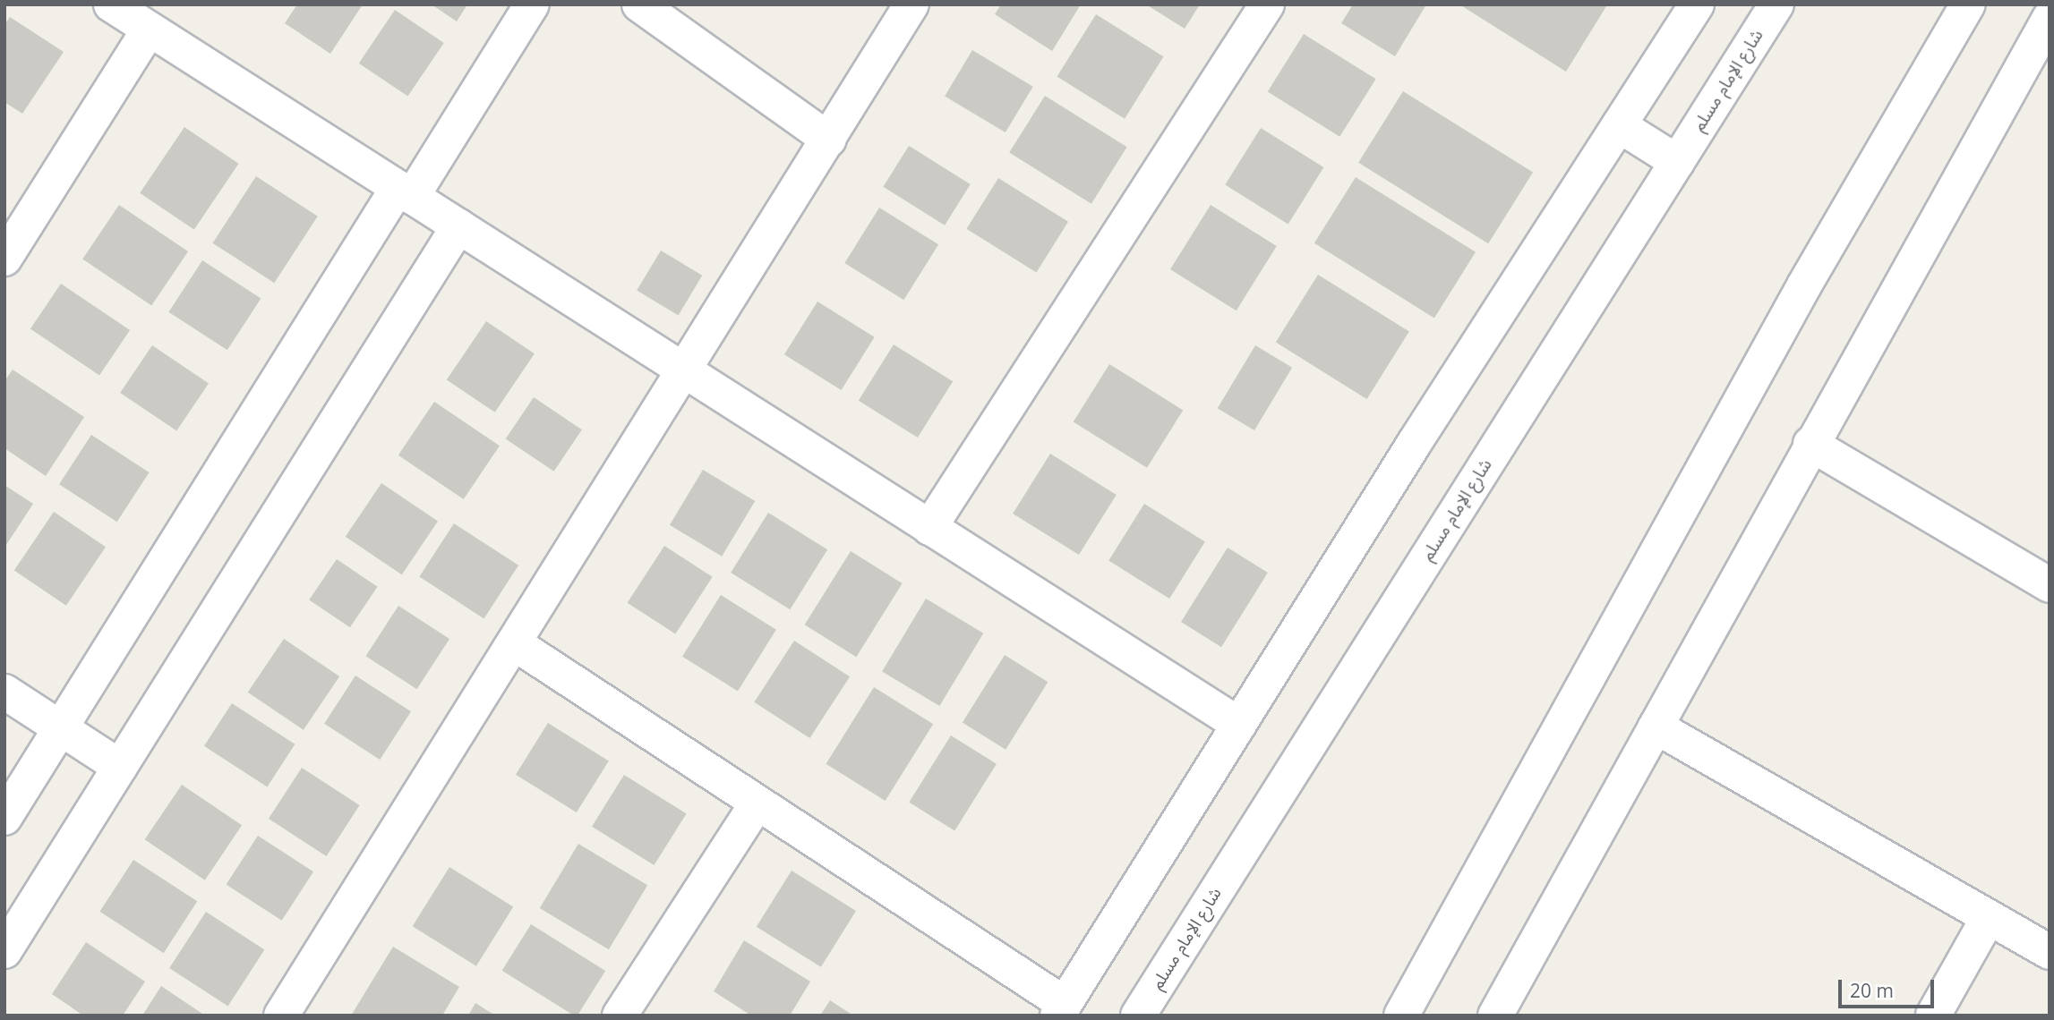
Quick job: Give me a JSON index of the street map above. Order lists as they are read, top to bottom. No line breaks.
{"streets":{"street":["شارع الإمام مسلم"]},"scale_bar":"20 m"}
